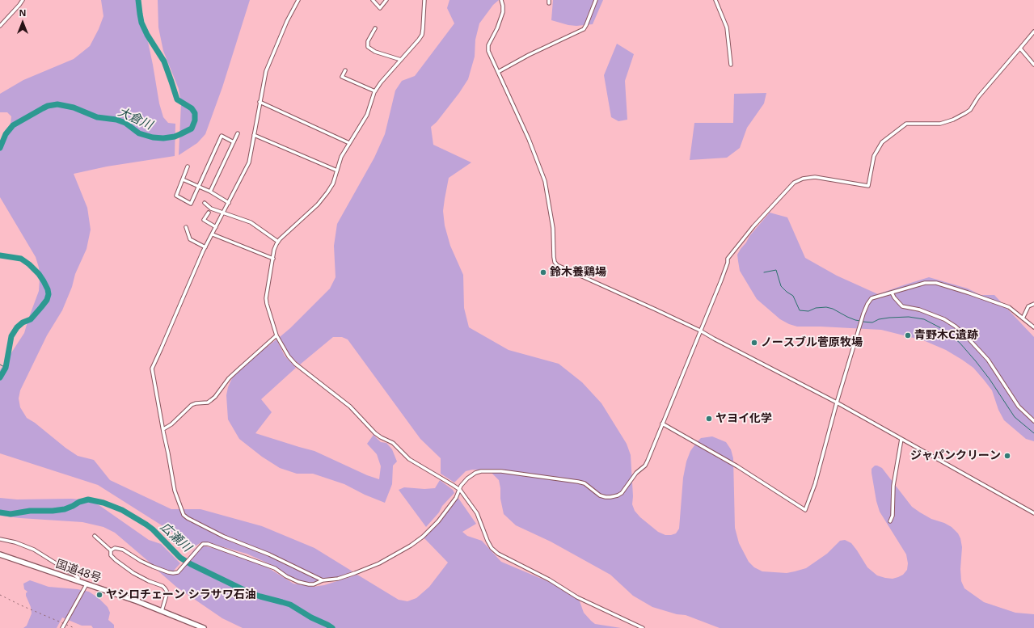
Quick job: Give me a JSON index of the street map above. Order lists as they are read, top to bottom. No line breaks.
{"streets":{"highway":["国道48号"]},"water":["大倉川","広瀬川"],"places":["鈴木養鶏場","青野木C遺跡","ノースブル菅原牧場","ヤヨイ化学","ジャパンクリーン","ヤシロチェーン シラサワ石油"],"north":"top"}
